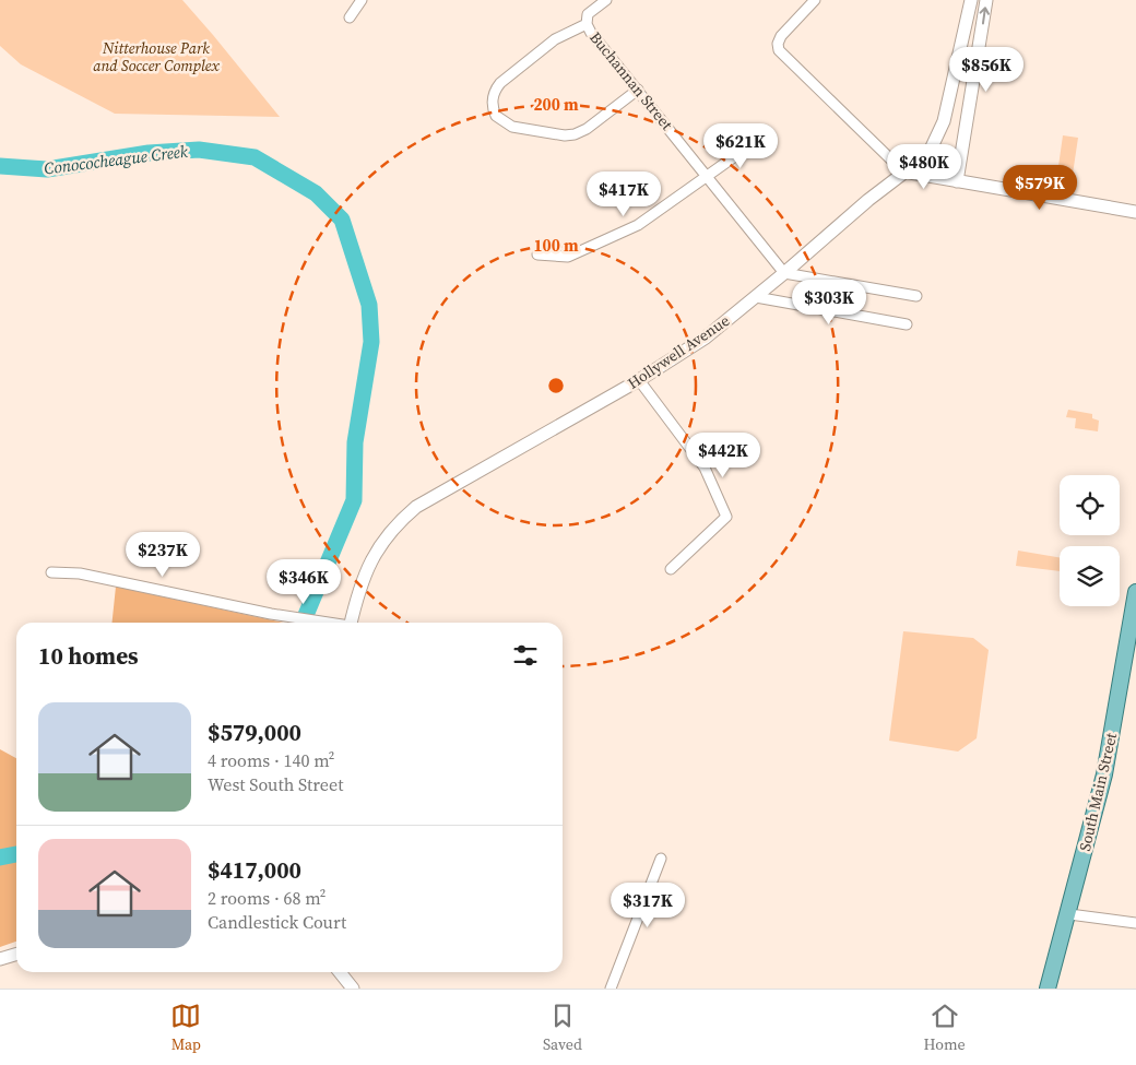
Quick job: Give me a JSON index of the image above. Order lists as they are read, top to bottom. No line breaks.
{"streets":{"main road":["South Main Street"],"street":["Buchannan Street","Hollywell Avenue"]},"crossings":[["Buchannan Street","Hollywell Avenue"]],"water":["Conococheague Creek"],"parks":["Nitterhouse Park and Soccer Complex"],"page":{"price":["$856K","$621K","$480K","$579K","$417K","$303K","$442K","$237K","$346K","$317K"],"heading":"10 homes","list":[{"name":"$579,000","note":"4 rooms · 140 m² · West South Street"},{"name":"$417,000","note":"2 rooms · 68 m² · Candlestick Court"}],"tabs":["Map","Saved","Home"]},"rings":["200 m","100 m"]}
